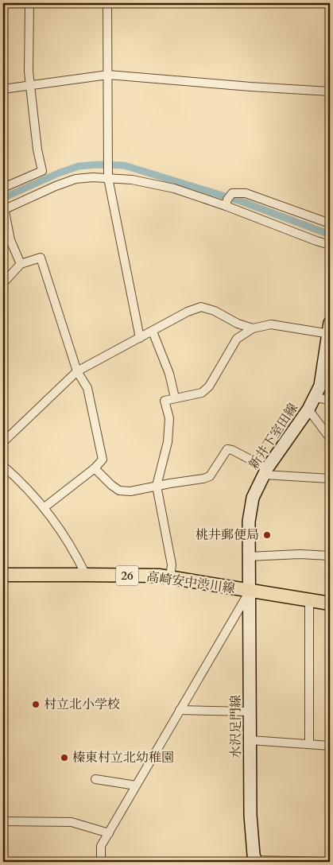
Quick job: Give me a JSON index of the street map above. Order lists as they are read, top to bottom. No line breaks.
{"streets":{"main road":["新井下室田線","26","高崎安中渋川線","水沢足門線"]},"crossings":[["新井下室田線","高崎安中渋川線"],["新井下室田線","水沢足門線"],["高崎安中渋川線","水沢足門線"]],"places":["桃井郵便局","村立北小学校","榛東村立北幼稚園"]}
